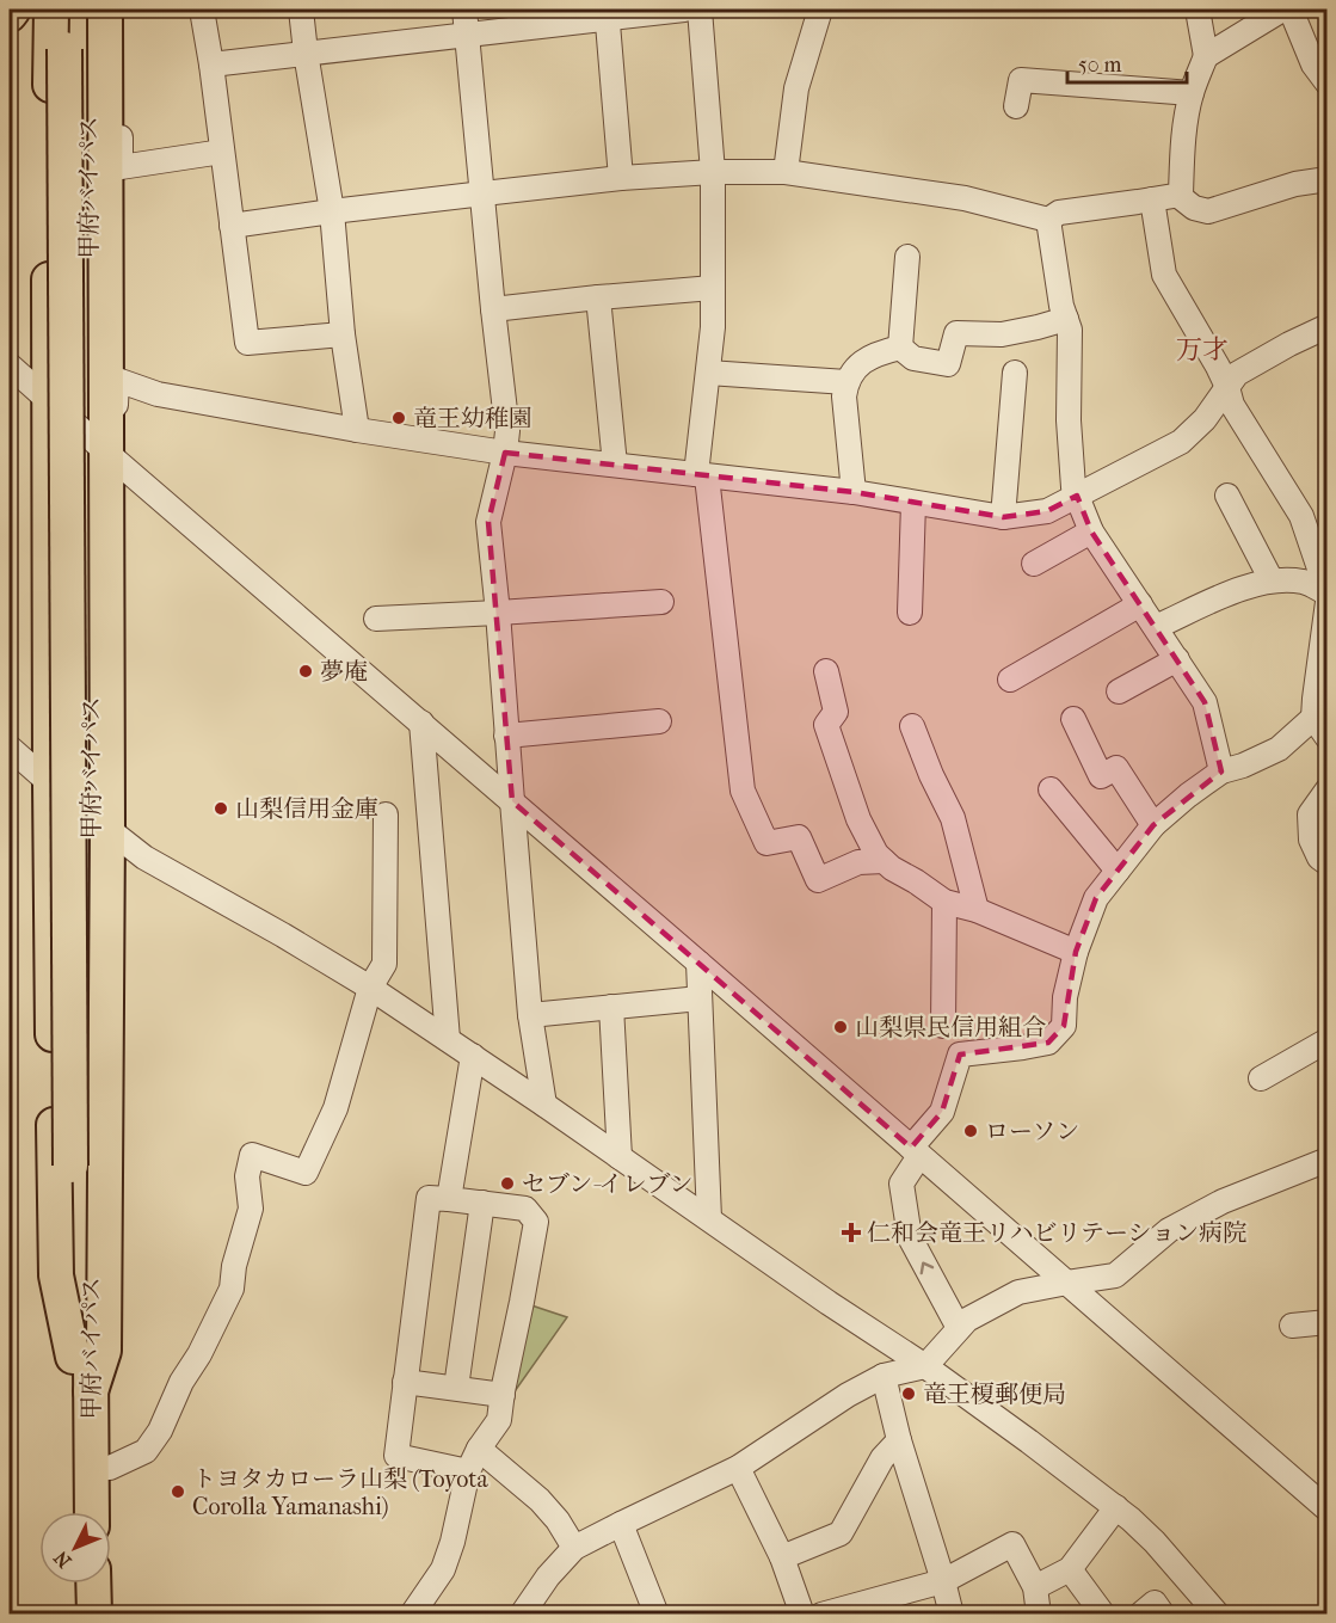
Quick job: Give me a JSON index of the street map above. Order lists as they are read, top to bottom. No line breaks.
{"streets":{"highway":["甲府バイパス"]},"districts":["万才"],"places":{"other":["竜王幼稚園","夢庵","山梨信用金庫","山梨県民信用組合","ローソン","セブン-イレブン","竜王榎郵便局","トヨタカローラ山梨 (Toyota Corolla Yamanashi)"],"health":["仁和会竜王リハビリテーション病院"]},"scale_bar":"50 m","north":"bottom left"}
